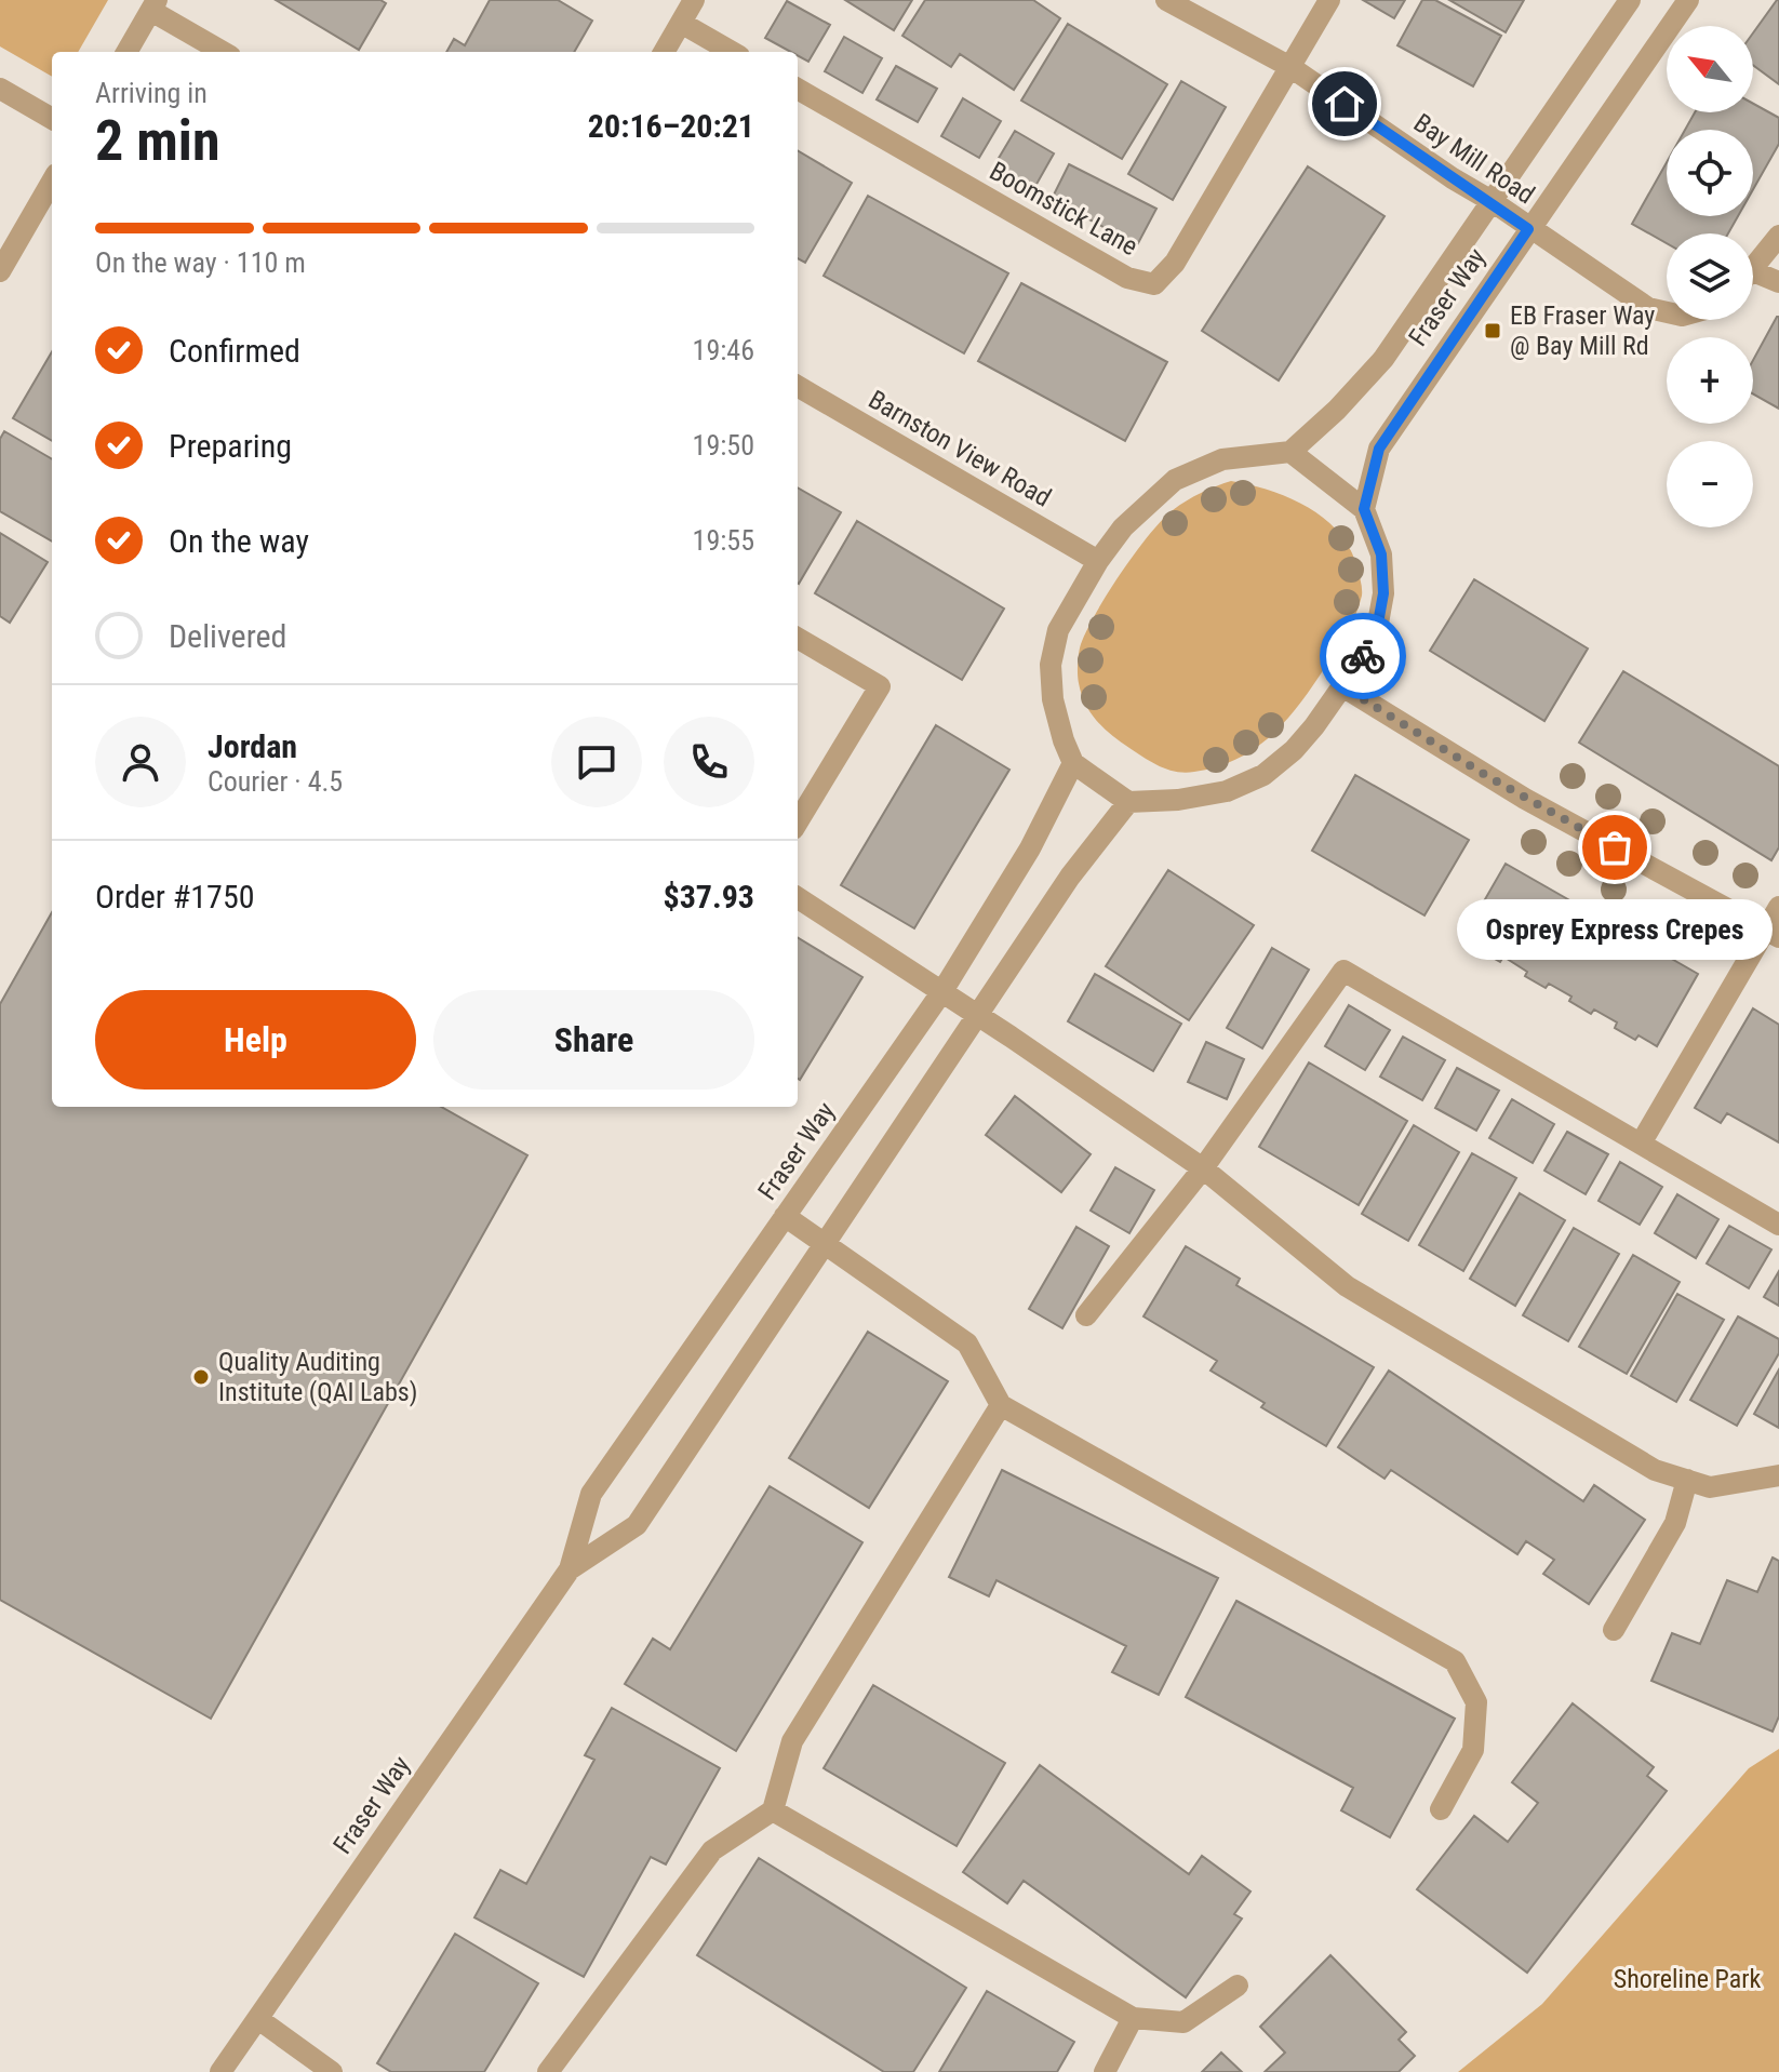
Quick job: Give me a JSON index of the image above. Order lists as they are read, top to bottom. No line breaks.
{"streets":{"street":["Bay Mill Road","Boomstick Lane","Fraser Way","Barnston View Road"]},"crossings":[["Bay Mill Road","Boomstick Lane"],["Bay Mill Road","Fraser Way"]],"parks":["Shoreline Park"],"places":{"transit":["EB Fraser Way @ Bay Mill Rd"],"other":["Osprey Express Crepes","Quality Auditing Institute (QAI Labs)"]},"north":"top left","page":{"map_buttons":["+","−"],"heading":["2 min","Arriving in","20:16–20:21"],"panel":["Jordan","Courier · 4.5","Order #1750","$37.93"],"bar":"On the way · 110 m","list":[["Confirmed","19:46"],["Preparing","19:50"],["On the way","19:55"],"Delivered"],"bubble":"Osprey Express Crepes","buttons":["Help","Share"]}}
